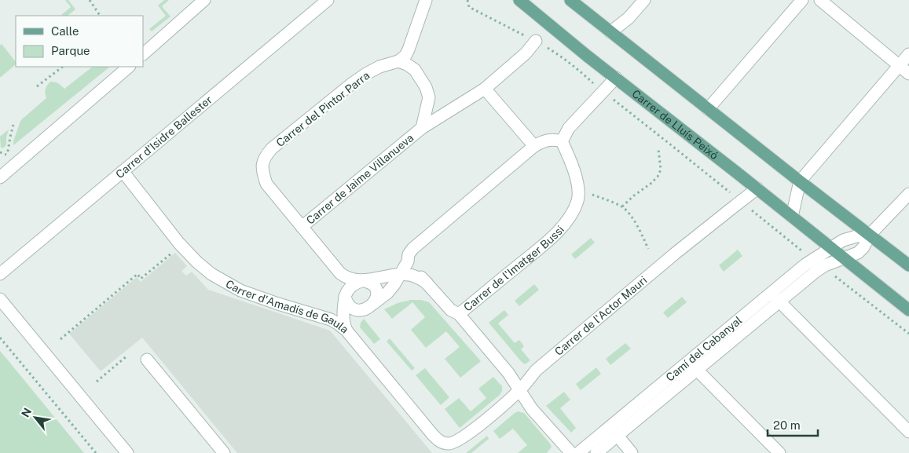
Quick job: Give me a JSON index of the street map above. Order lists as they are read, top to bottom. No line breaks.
{"streets":{"main road":["Carrer de Lluís Peixó"],"street":["Carrer del Pintor Parra","Carrer d'Isidre Ballester","Carrer de Jaime Villanueva","Carrer de l'Imatger Bussi","Carrer d'Amadís de Gaula","Carrer de l'Actor Mauri","Camí del Cabanyal"]},"crossings":[["Carrer del Pintor Parra","Carrer de Jaime Villanueva"],["Carrer de Lluís Peixó","Carrer de l'Actor Mauri"],["Carrer de Lluís Peixó","Camí del Cabanyal"],["Carrer d'Isidre Ballester","Carrer d'Amadís de Gaula"],["Carrer de l'Imatger Bussi","Carrer de l'Actor Mauri"],["Carrer d'Amadís de Gaula","Carrer de l'Actor Mauri"]],"legend":["Calle","Parque"],"scale_bar":"20 m","north":"top left"}
